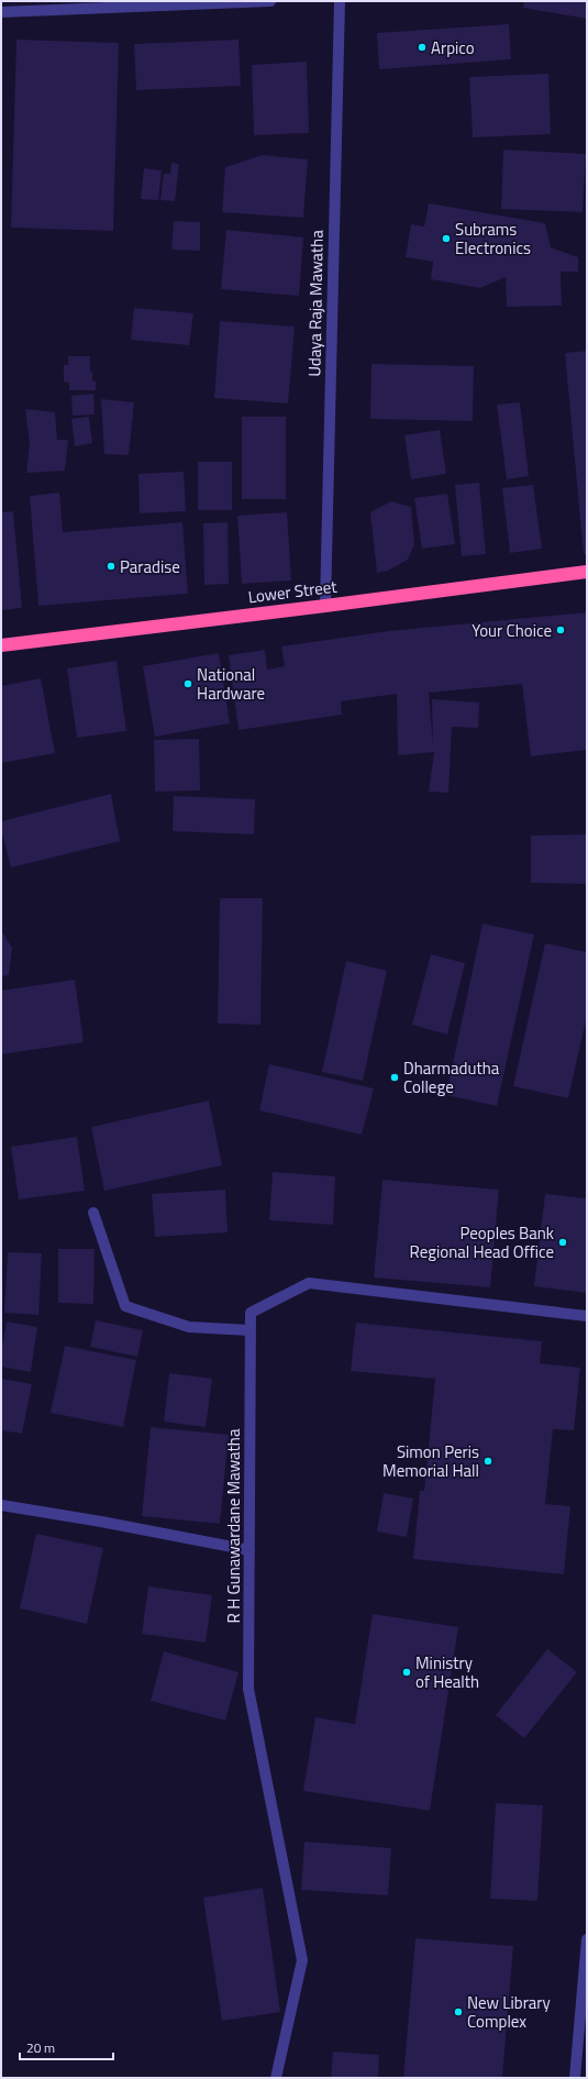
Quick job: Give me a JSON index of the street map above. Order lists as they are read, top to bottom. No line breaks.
{"streets":{"highway":["Lower Street"],"street":["Udaya Raja Mawatha","R H Gunawardane Mawatha"]},"crossings":[["Udaya Raja Mawatha","Lower Street"]],"places":["Arpico","Subrams Electronics","Paradise","Your Choice","National Hardware","Dharmadutha College","Peoples Bank Regional Head Office","Simon Peris Memorial Hall","Ministry of Health","New Library Complex"],"scale_bar":"20 m"}
